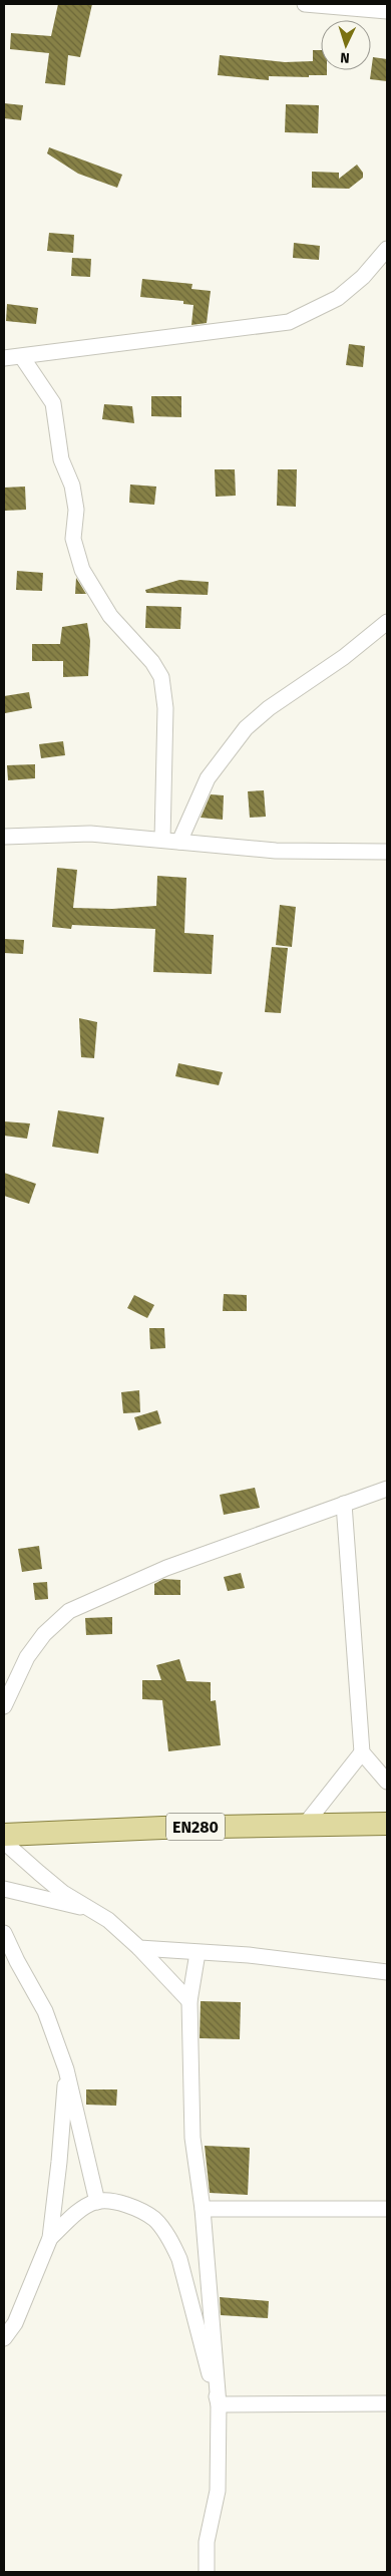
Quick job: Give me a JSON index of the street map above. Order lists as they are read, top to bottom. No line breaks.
{"streets":{"main road":["EN280"]},"north":"bottom"}
